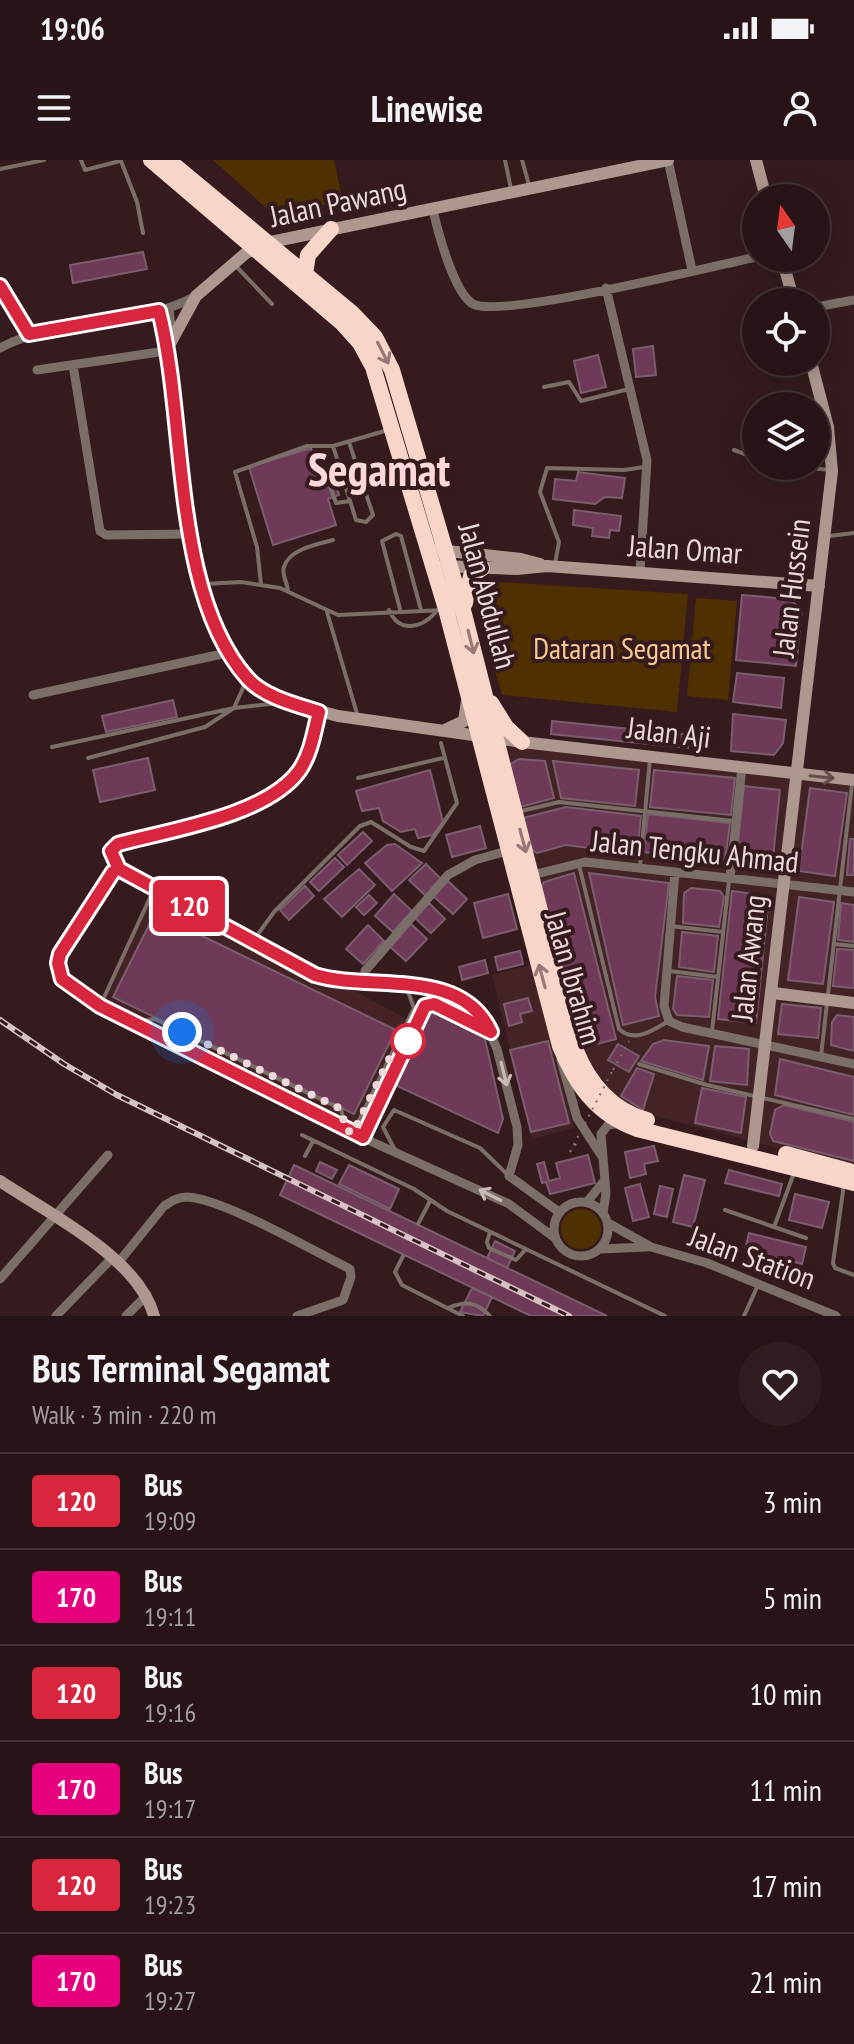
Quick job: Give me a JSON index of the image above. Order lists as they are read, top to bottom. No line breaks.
{"streets":{"highway":["Jalan Abdullah","Jalan Ibrahim"],"street":["Jalan Pawang","Jalan Omar","Jalan Hussein","Jalan Aji","Jalan Tengku Ahmad","Jalan Awang","Jalan Station"]},"crossings":[["Jalan Omar","Jalan Hussein"],["Jalan Omar","Jalan Abdullah"],["Jalan Hussein","Jalan Aji"],["Jalan Hussein","Jalan Awang"],["Jalan Abdullah","Jalan Aji"],["Jalan Abdullah","Jalan Ibrahim"],["Jalan Aji","Jalan Awang"],["Jalan Aji","Jalan Ibrahim"],["Jalan Tengku Ahmad","Jalan Awang"],["Jalan Tengku Ahmad","Jalan Ibrahim"],["Jalan Awang","Jalan Ibrahim"]],"districts":["Segamat"],"parks":["Dataran Segamat"],"lines":["bus line 120"],"north":"top","page":{"status":"19:06","header":"Linewise","on_map":"120","heading":["Bus Terminal Segamat","Walk · 3 min · 220 m"],"list":[{"mark":"120","name":"Bus","note":"19:09","value":"3 min"},{"mark":"170","name":"Bus","note":"19:11","value":"5 min"},{"mark":"120","name":"Bus","note":"19:16","value":"10 min"},{"mark":"170","name":"Bus","note":"19:17","value":"11 min"},{"mark":"120","name":"Bus","note":"19:23","value":"17 min"},{"mark":"170","name":"Bus","note":"19:27","value":"21 min"}]}}
